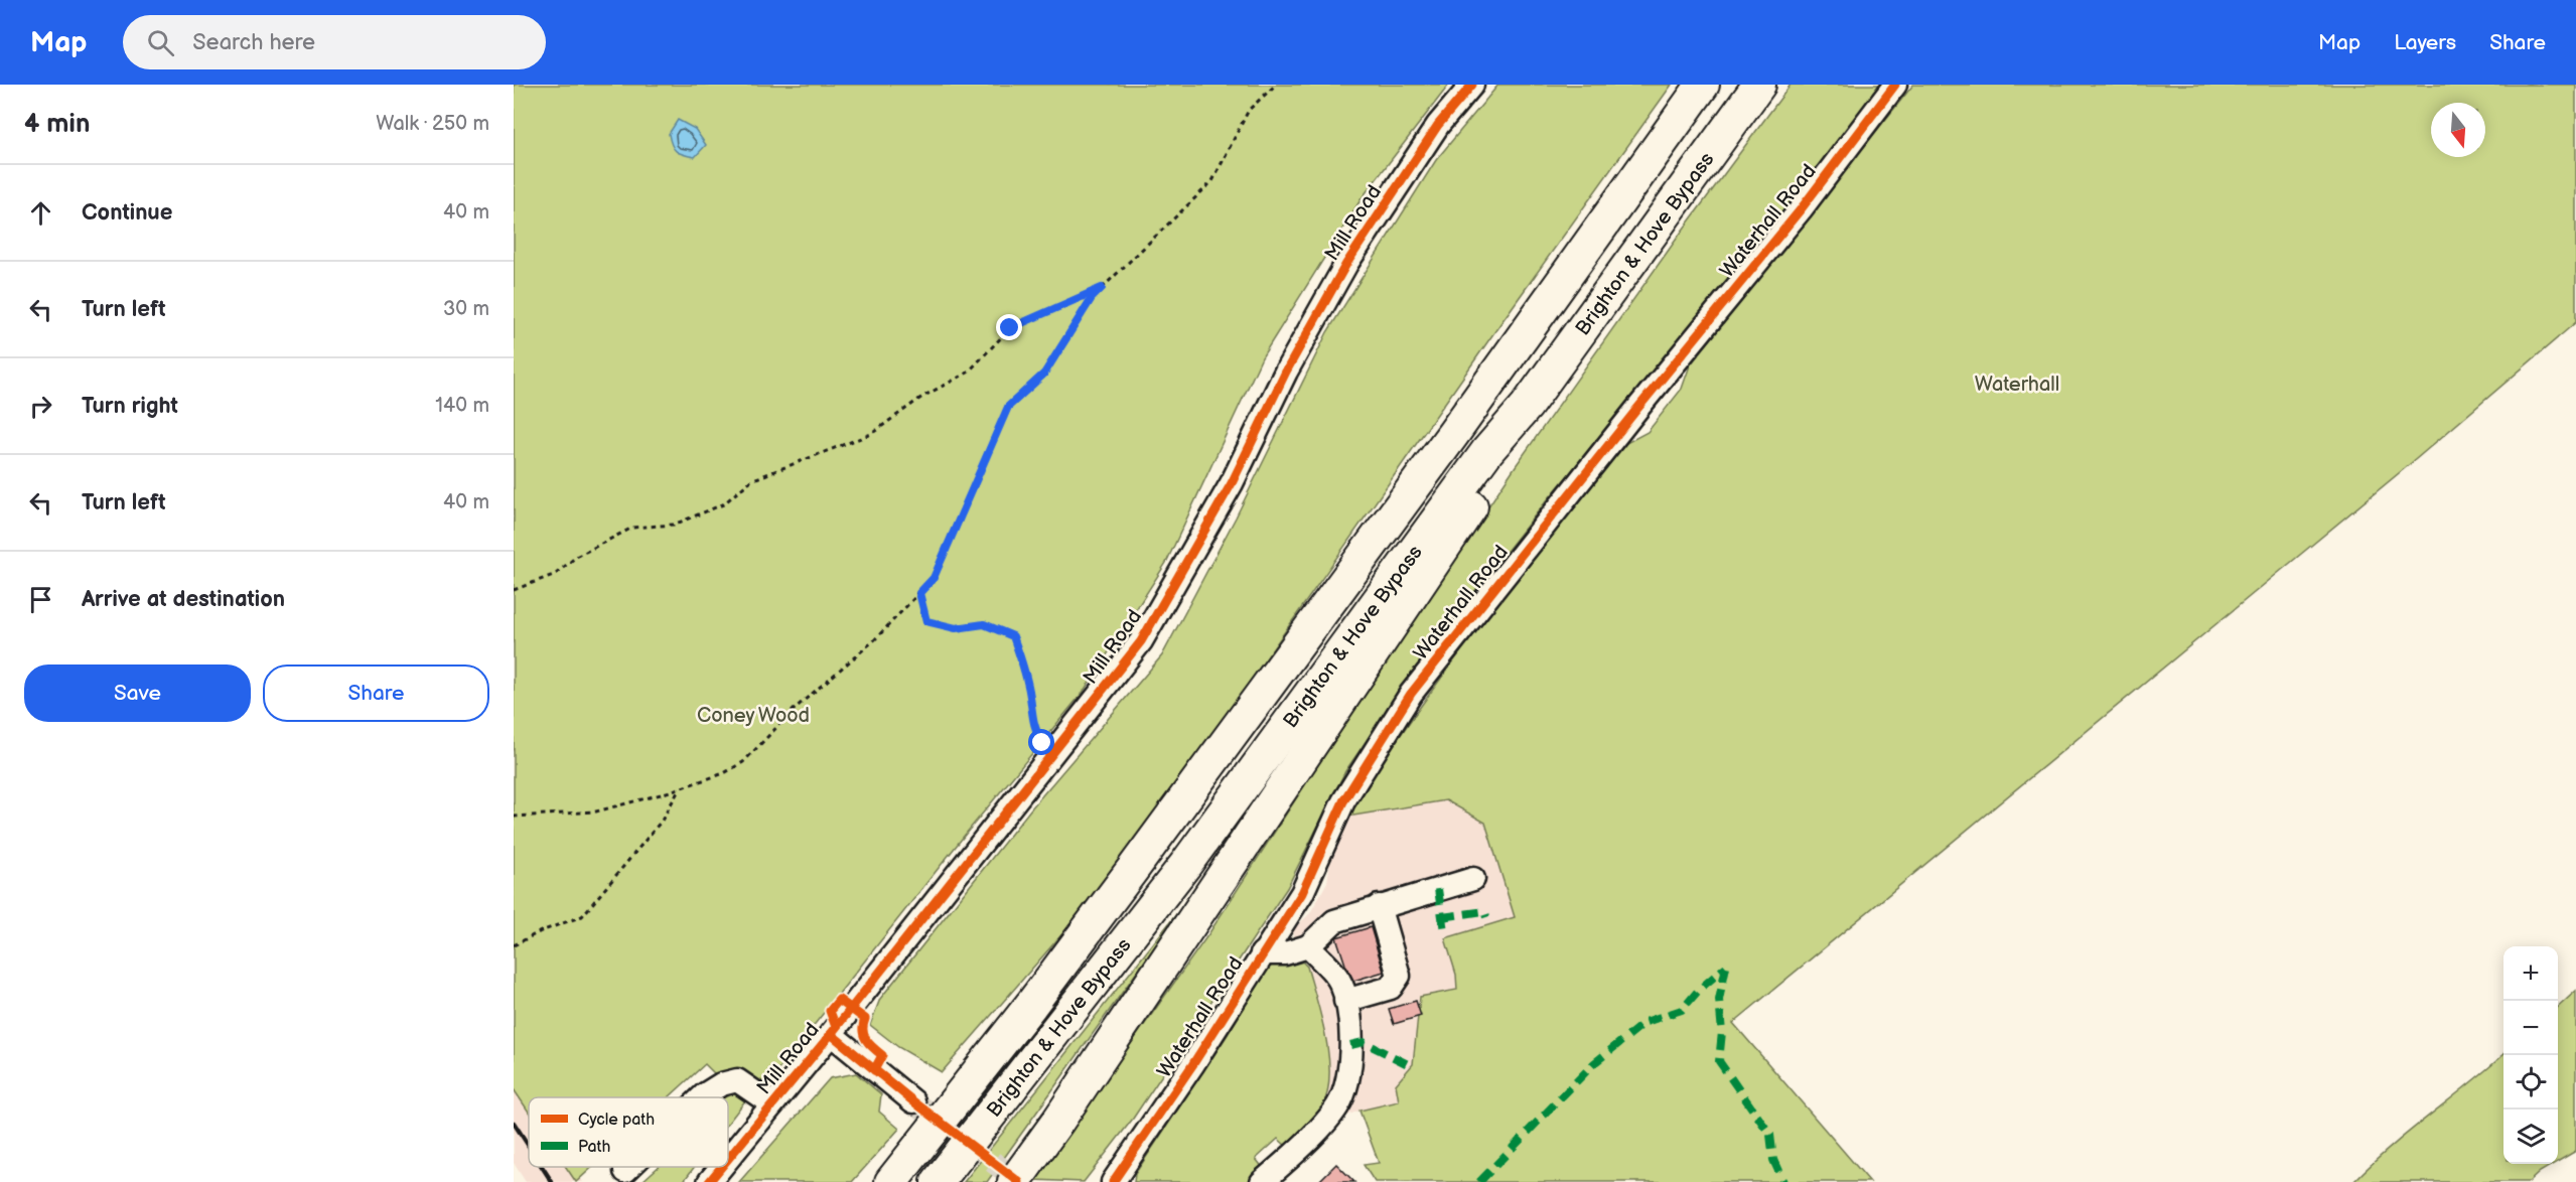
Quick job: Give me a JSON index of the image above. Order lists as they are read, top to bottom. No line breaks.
{"streets":{"highway":["Brighton & Hove Bypass"],"street":["Waterhall Road","Mill Road"]},"parks":["Waterhall","Coney Wood"],"legend":["Cycle path","Path"],"north":"bottom","page":{"header":"Map","search":"Search here","nav":["Map","Layers","Share"],"heading":["4 min","Walk · 250 m"],"list":[["Continue","40 m"],["Turn left","30 m"],["Turn right","140 m"],["Turn left","40 m"],"Arrive at destination"],"buttons":["Save","Share"],"map_buttons":["+","−"]}}
